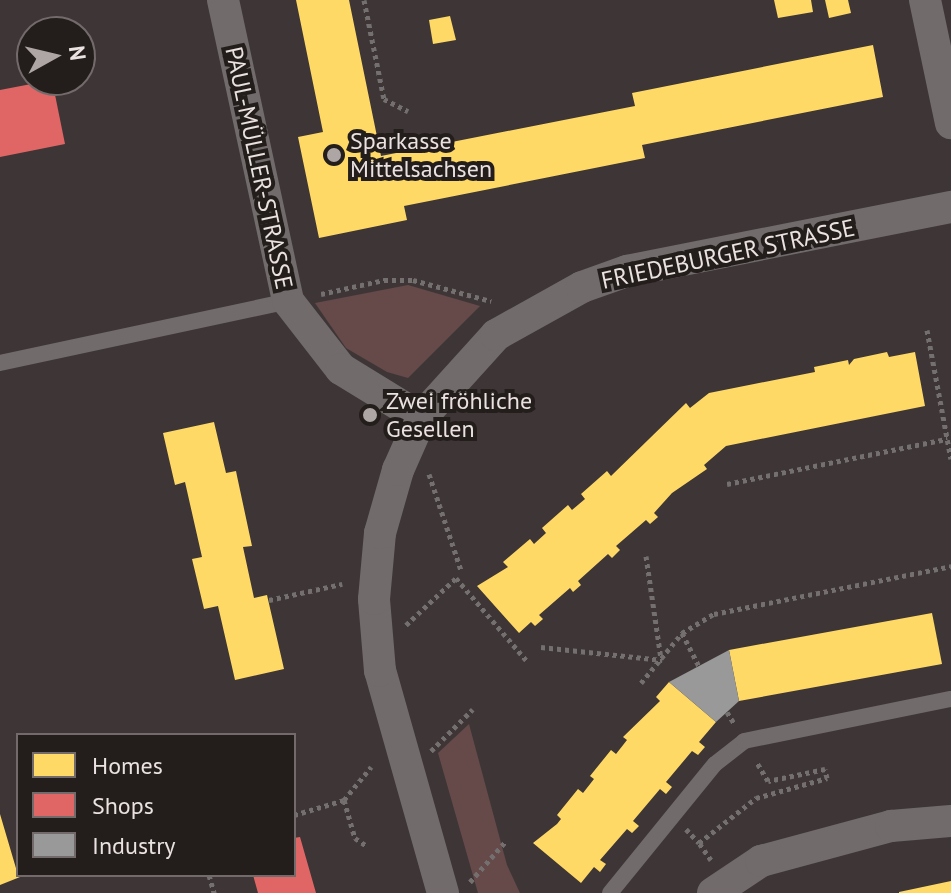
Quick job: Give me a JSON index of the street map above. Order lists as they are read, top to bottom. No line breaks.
{"streets":{"street":["PAUL-MÜLLER-STRASSE","FRIEDEBURGER STRASSE"]},"crossings":[["PAUL-MÜLLER-STRASSE","FRIEDEBURGER STRASSE"]],"places":["Sparkasse Mittelsachsen","Zwei fröhliche Gesellen"],"legend":["Homes","Shops","Industry"],"north":"right"}
